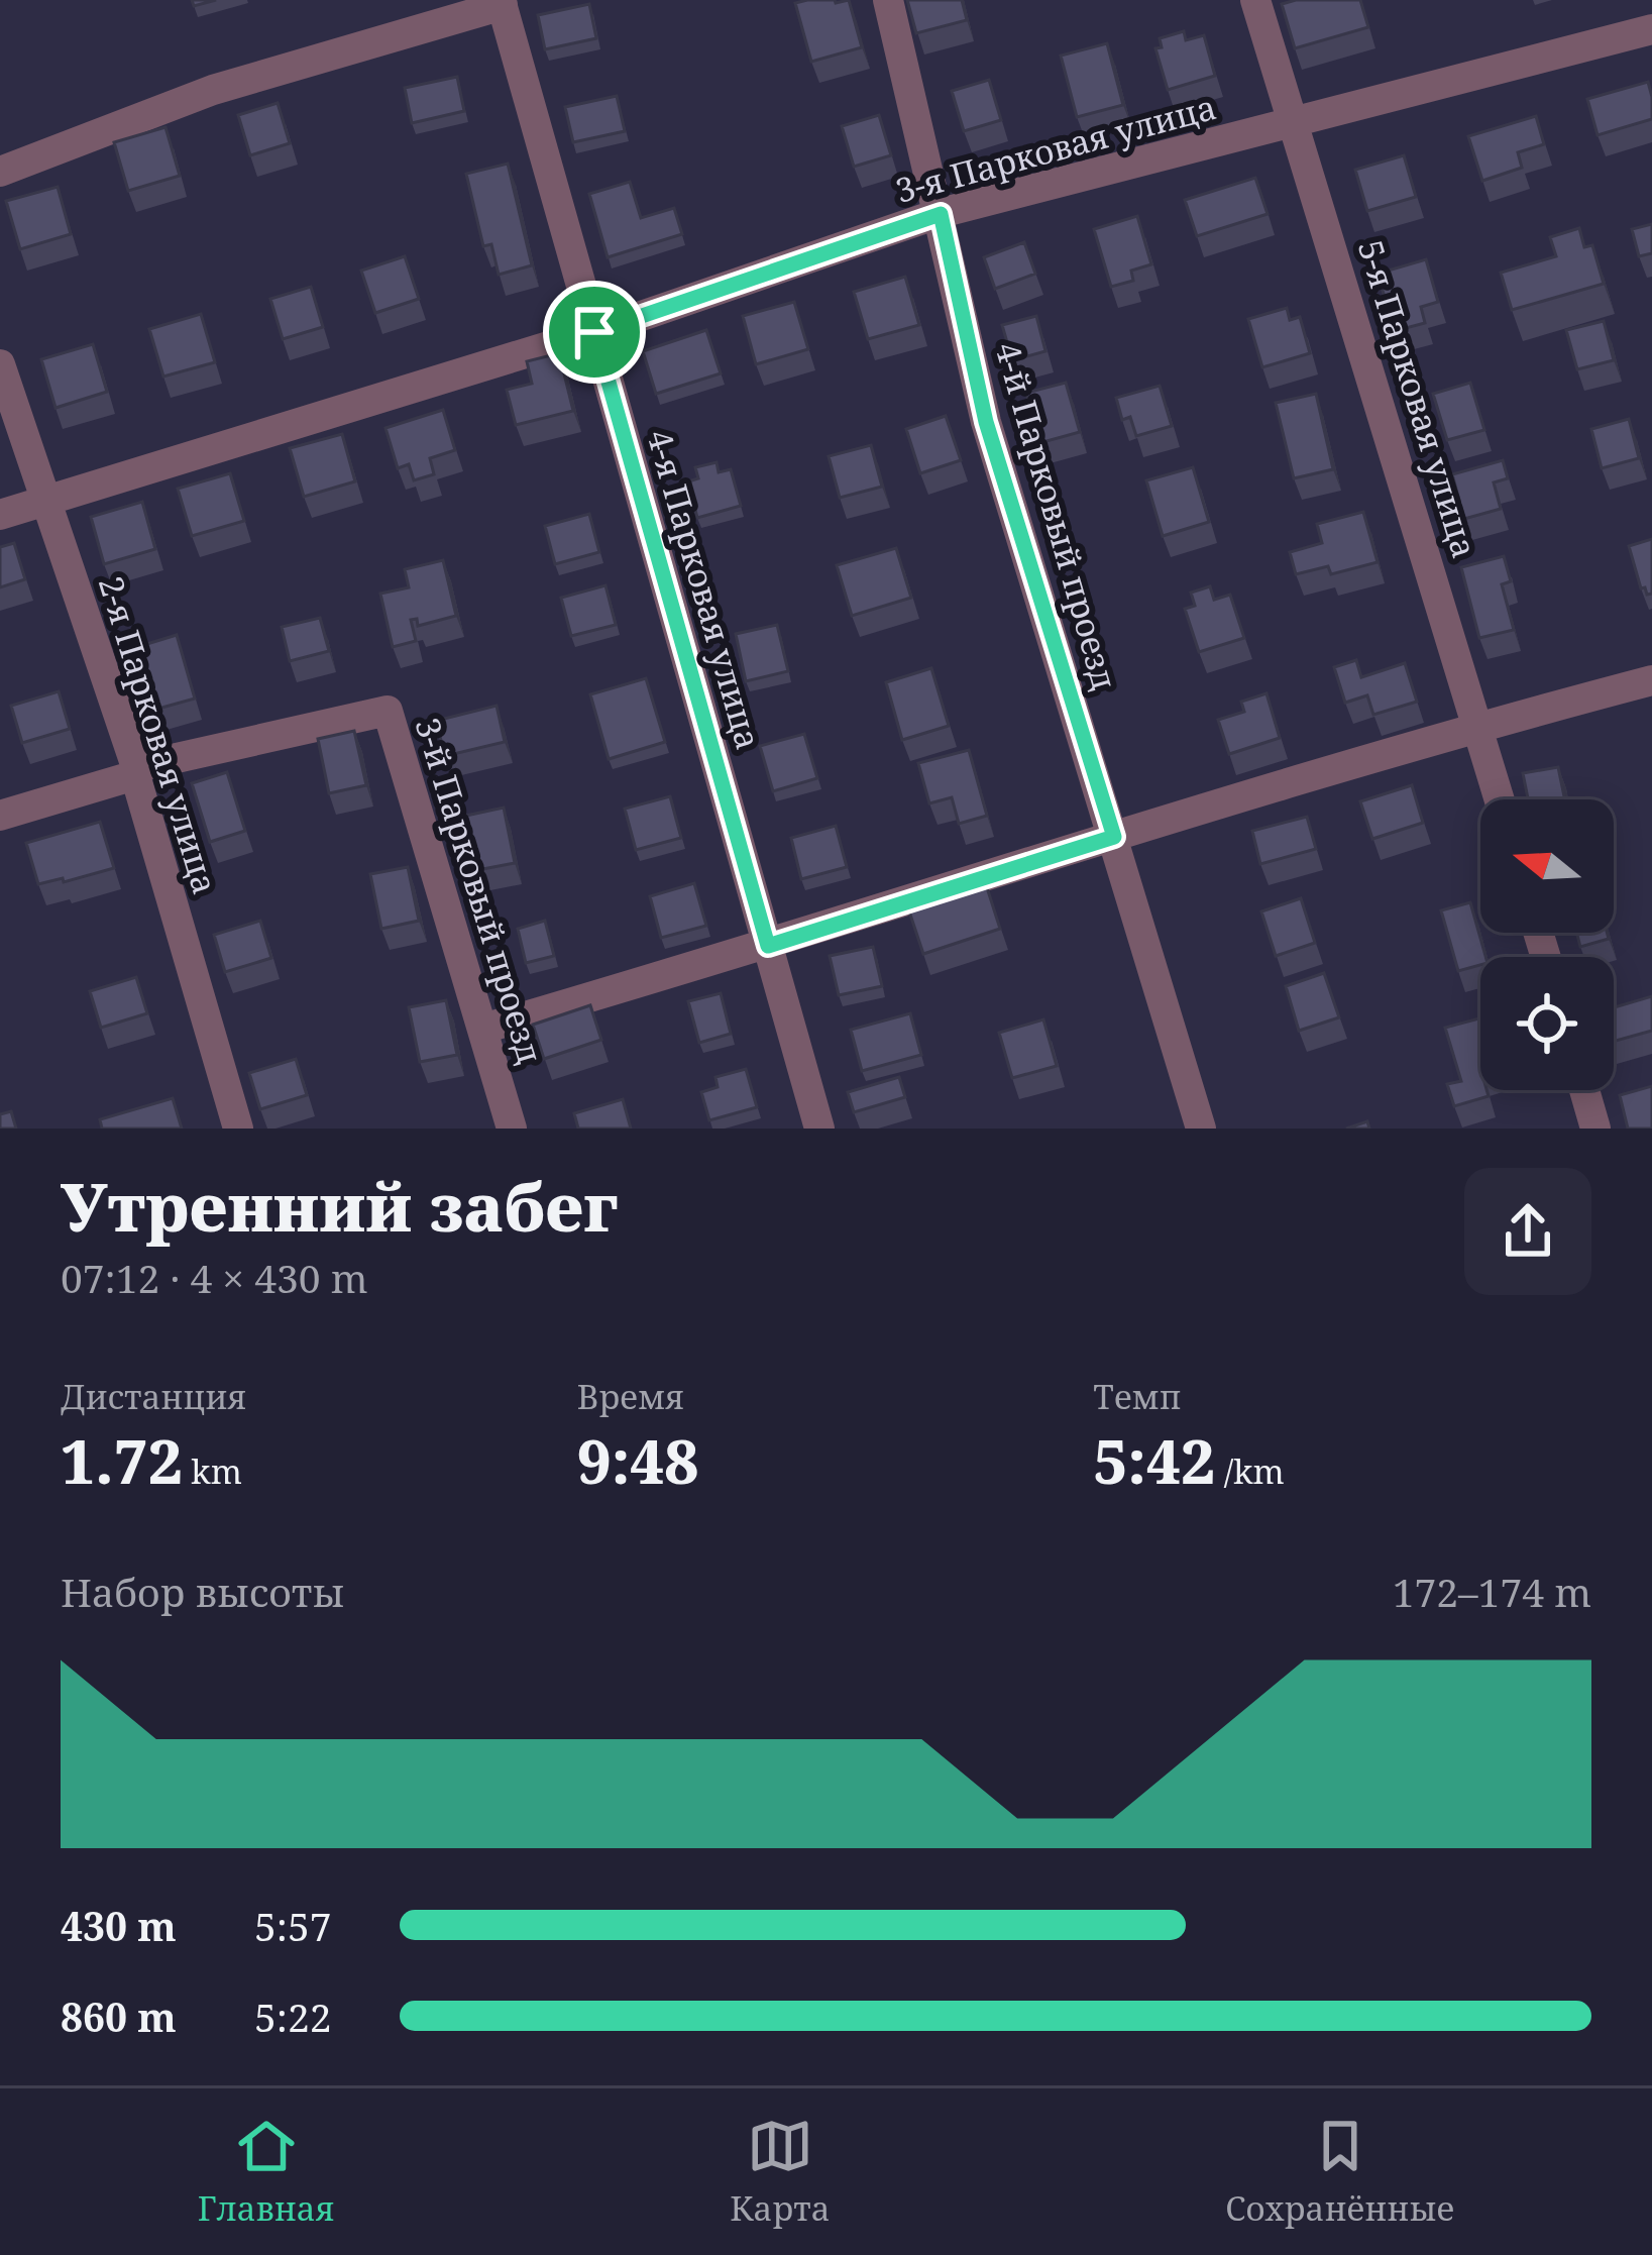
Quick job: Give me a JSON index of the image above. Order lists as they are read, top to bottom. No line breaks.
{"streets":{"street":["3-я Парковая улица","5-я Парковая улица","4-й Парковый проезд","4-я Парковая улица","2-я Парковая улица","3-й Парковый проезд"]},"crossings":[["3-я Парковая улица","5-я Парковая улица"],["3-я Парковая улица","4-й Парковый проезд"],["3-я Парковая улица","4-я Парковая улица"],["3-я Парковая улица","2-я Парковая улица"],["2-я Парковая улица","3-й Парковый проезд"]],"north":"left","page":{"heading":["Утренний забег","07:12 · 4 × 430 m"],"stats":[["Дистанция","1.72 km"],["Время","9:48"],["Темп","5:42 /km"]],"chart":["Набор высоты","172–174 m"],"list":[{"name":"430 m","note":"5:57"},{"name":"860 m","note":"5:22"}],"tabs":["Главная","Карта","Сохранённые"]}}
